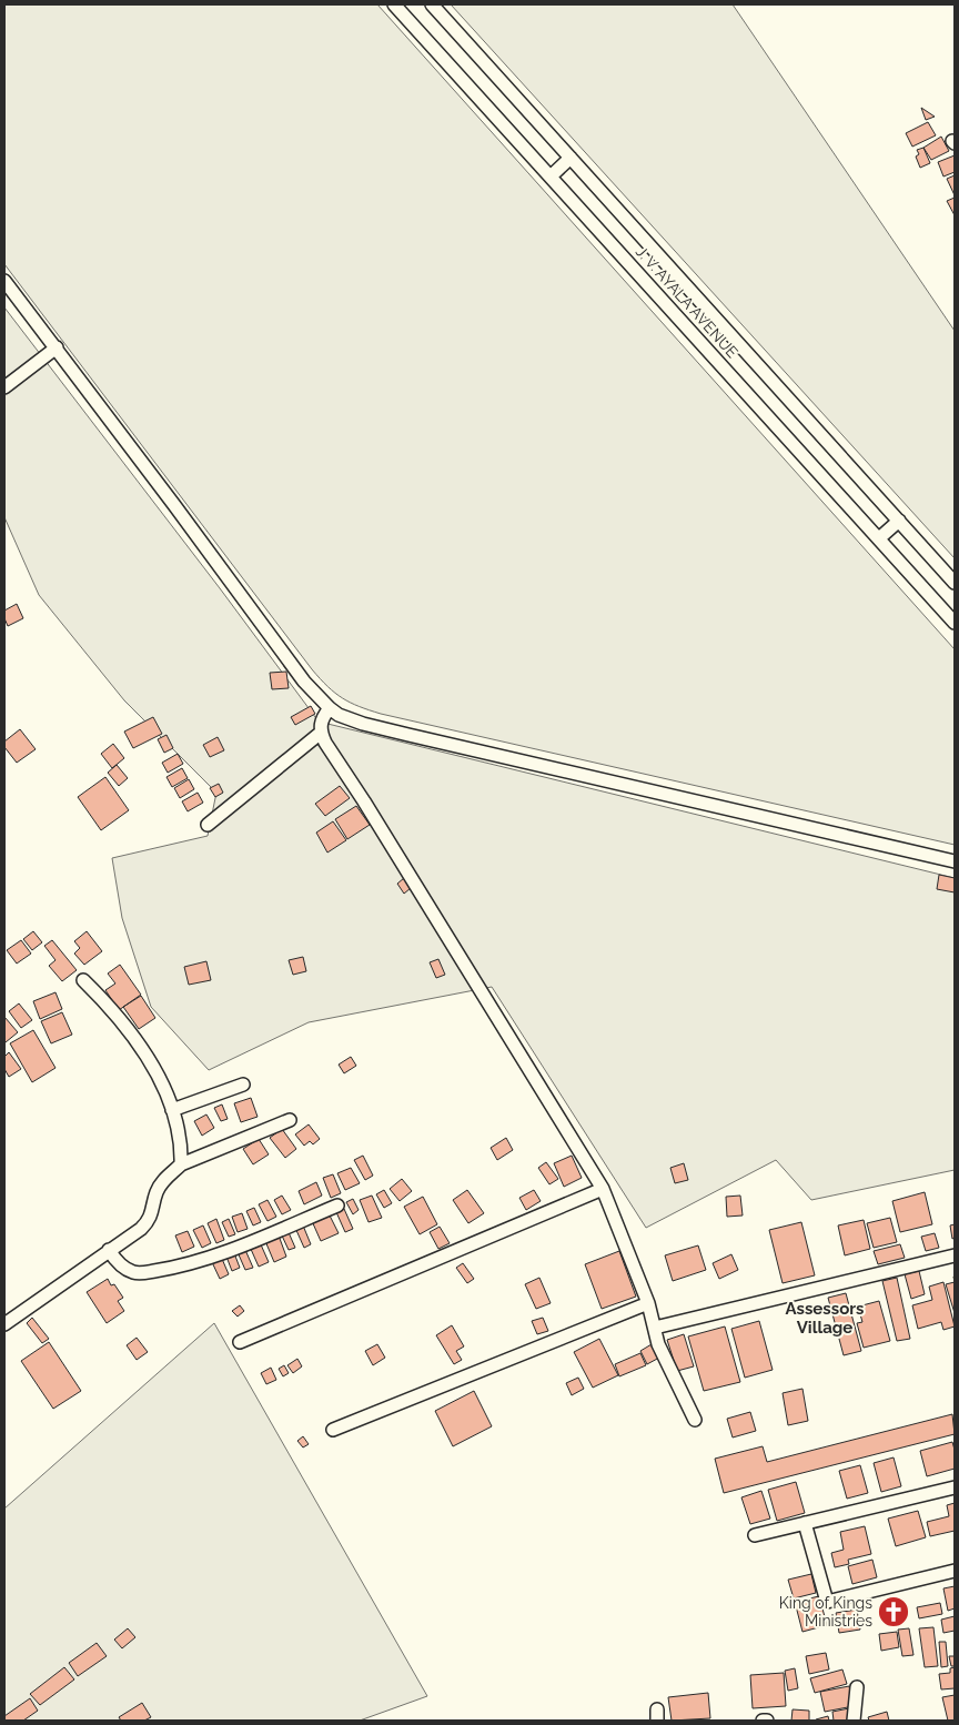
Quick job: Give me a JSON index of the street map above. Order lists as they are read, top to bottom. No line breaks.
{"streets":{"street":["J. V. AYALA AVENUE"]},"districts":["Assessors Village"],"places":{"church":["King of Kings Ministries"]}}
